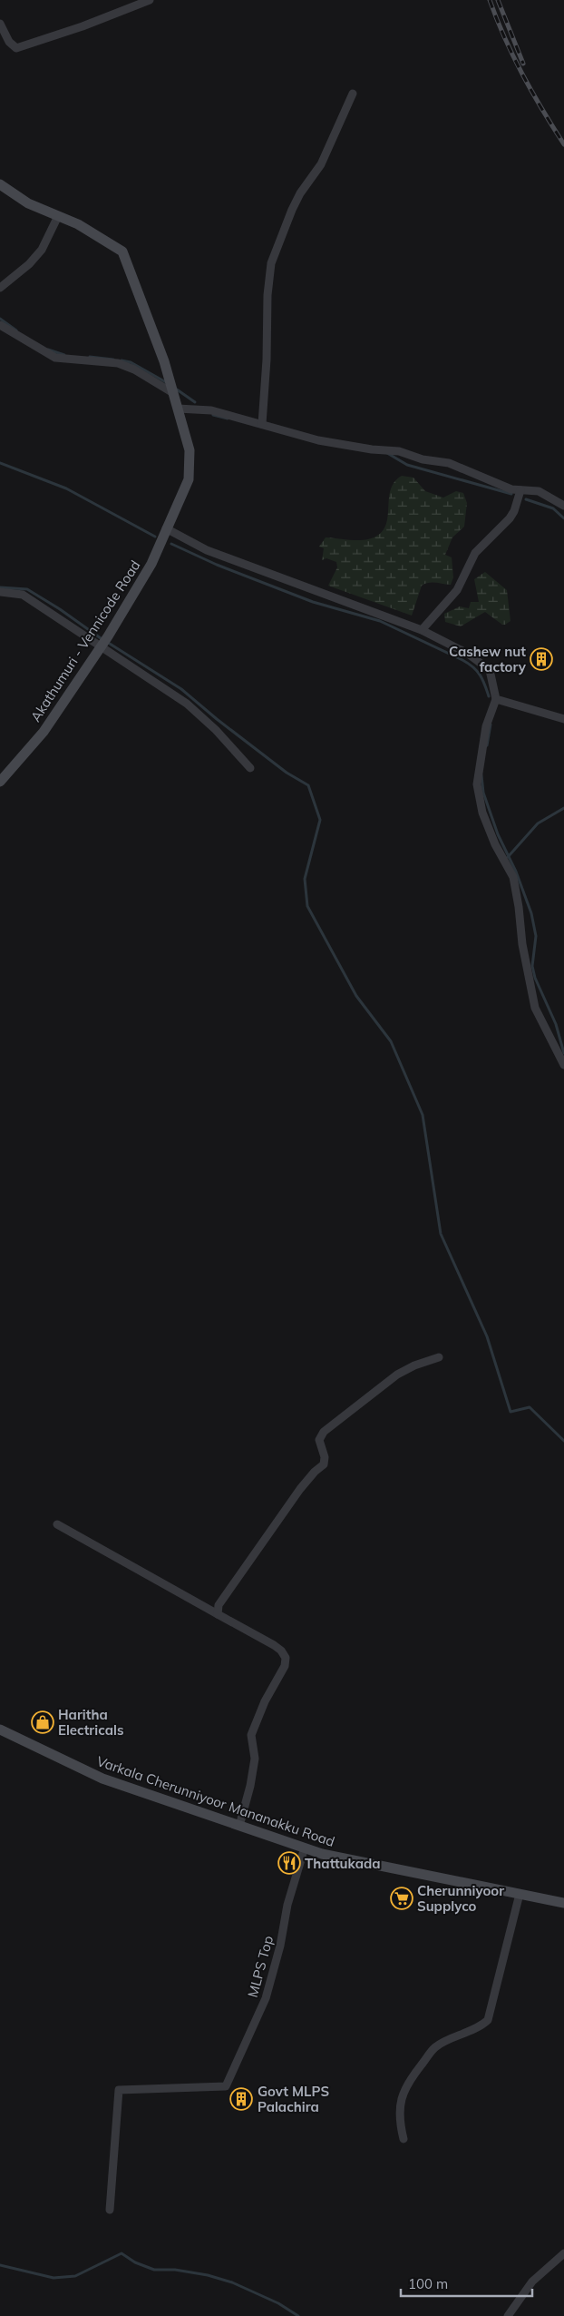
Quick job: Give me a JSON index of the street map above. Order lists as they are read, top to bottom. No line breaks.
{"streets":{"street":["Akathumuri - Vennicode Road","Varkala Cherunniyoor Mananakku Road","MLPS Top"]},"crossings":[["Varkala Cherunniyoor Mananakku Road","MLPS Top"]],"places":{"building":["Cashew nut factory","Govt MLPS Palachira"],"shop":["Haritha Electricals"],"restaurant":["Thattukada"],"supermarket":["Cherunniyoor Supplyco"]},"scale_bar":"100 m"}
